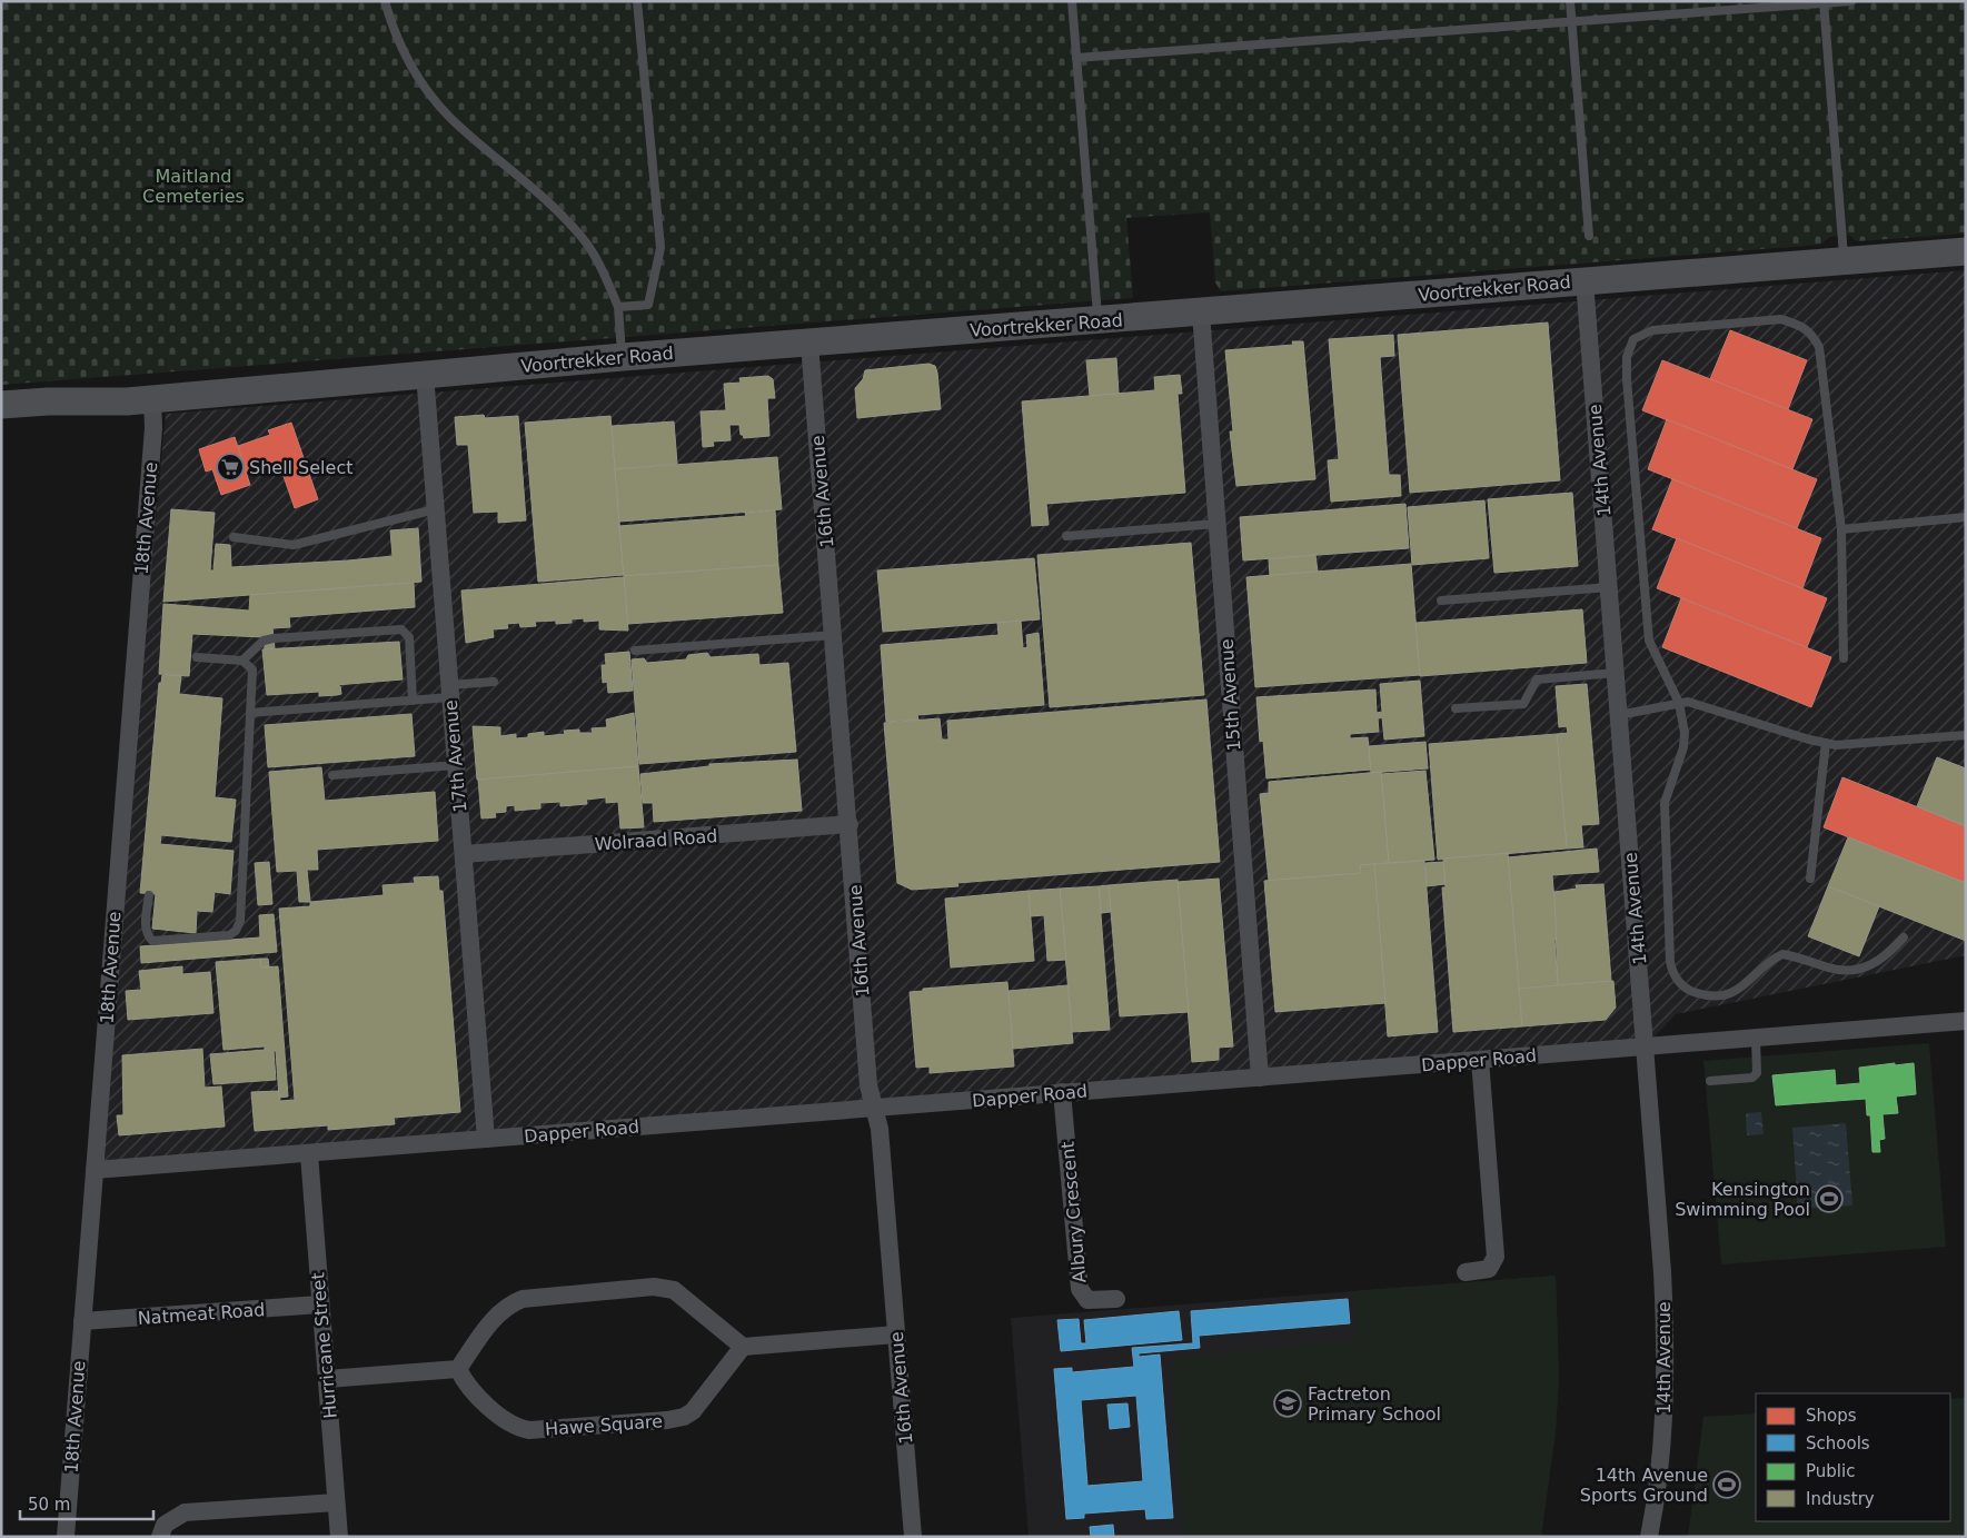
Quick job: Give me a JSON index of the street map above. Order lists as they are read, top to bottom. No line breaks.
{"streets":{"main road":["Voortrekker Road"],"street":["14th Avenue","16th Avenue","18th Avenue","15th Avenue","17th Avenue","Wolraad Road","Dapper Road","Albury Crescent","Natmeat Road","Hurricane Street","Hawe Square"]},"crossings":[["Voortrekker Road","14th Avenue"],["Voortrekker Road","16th Avenue"],["Voortrekker Road","18th Avenue"],["Voortrekker Road","15th Avenue"],["Voortrekker Road","17th Avenue"],["14th Avenue","Dapper Road"],["16th Avenue","Wolraad Road"],["16th Avenue","Dapper Road"],["18th Avenue","Dapper Road"],["18th Avenue","Natmeat Road"],["15th Avenue","Dapper Road"],["17th Avenue","Wolraad Road"],["17th Avenue","Dapper Road"],["Dapper Road","Albury Crescent"],["Dapper Road","Hurricane Street"],["Natmeat Road","Hurricane Street"]],"parks":["Maitland Cemeteries"],"places":{"supermarket":["Shell Select"],"sports":["Kensington Swimming Pool","14th Avenue Sports Ground"],"school or university":["Factreton Primary School"]},"legend":["Shops","Schools","Public","Industry"],"scale_bar":"50 m"}
